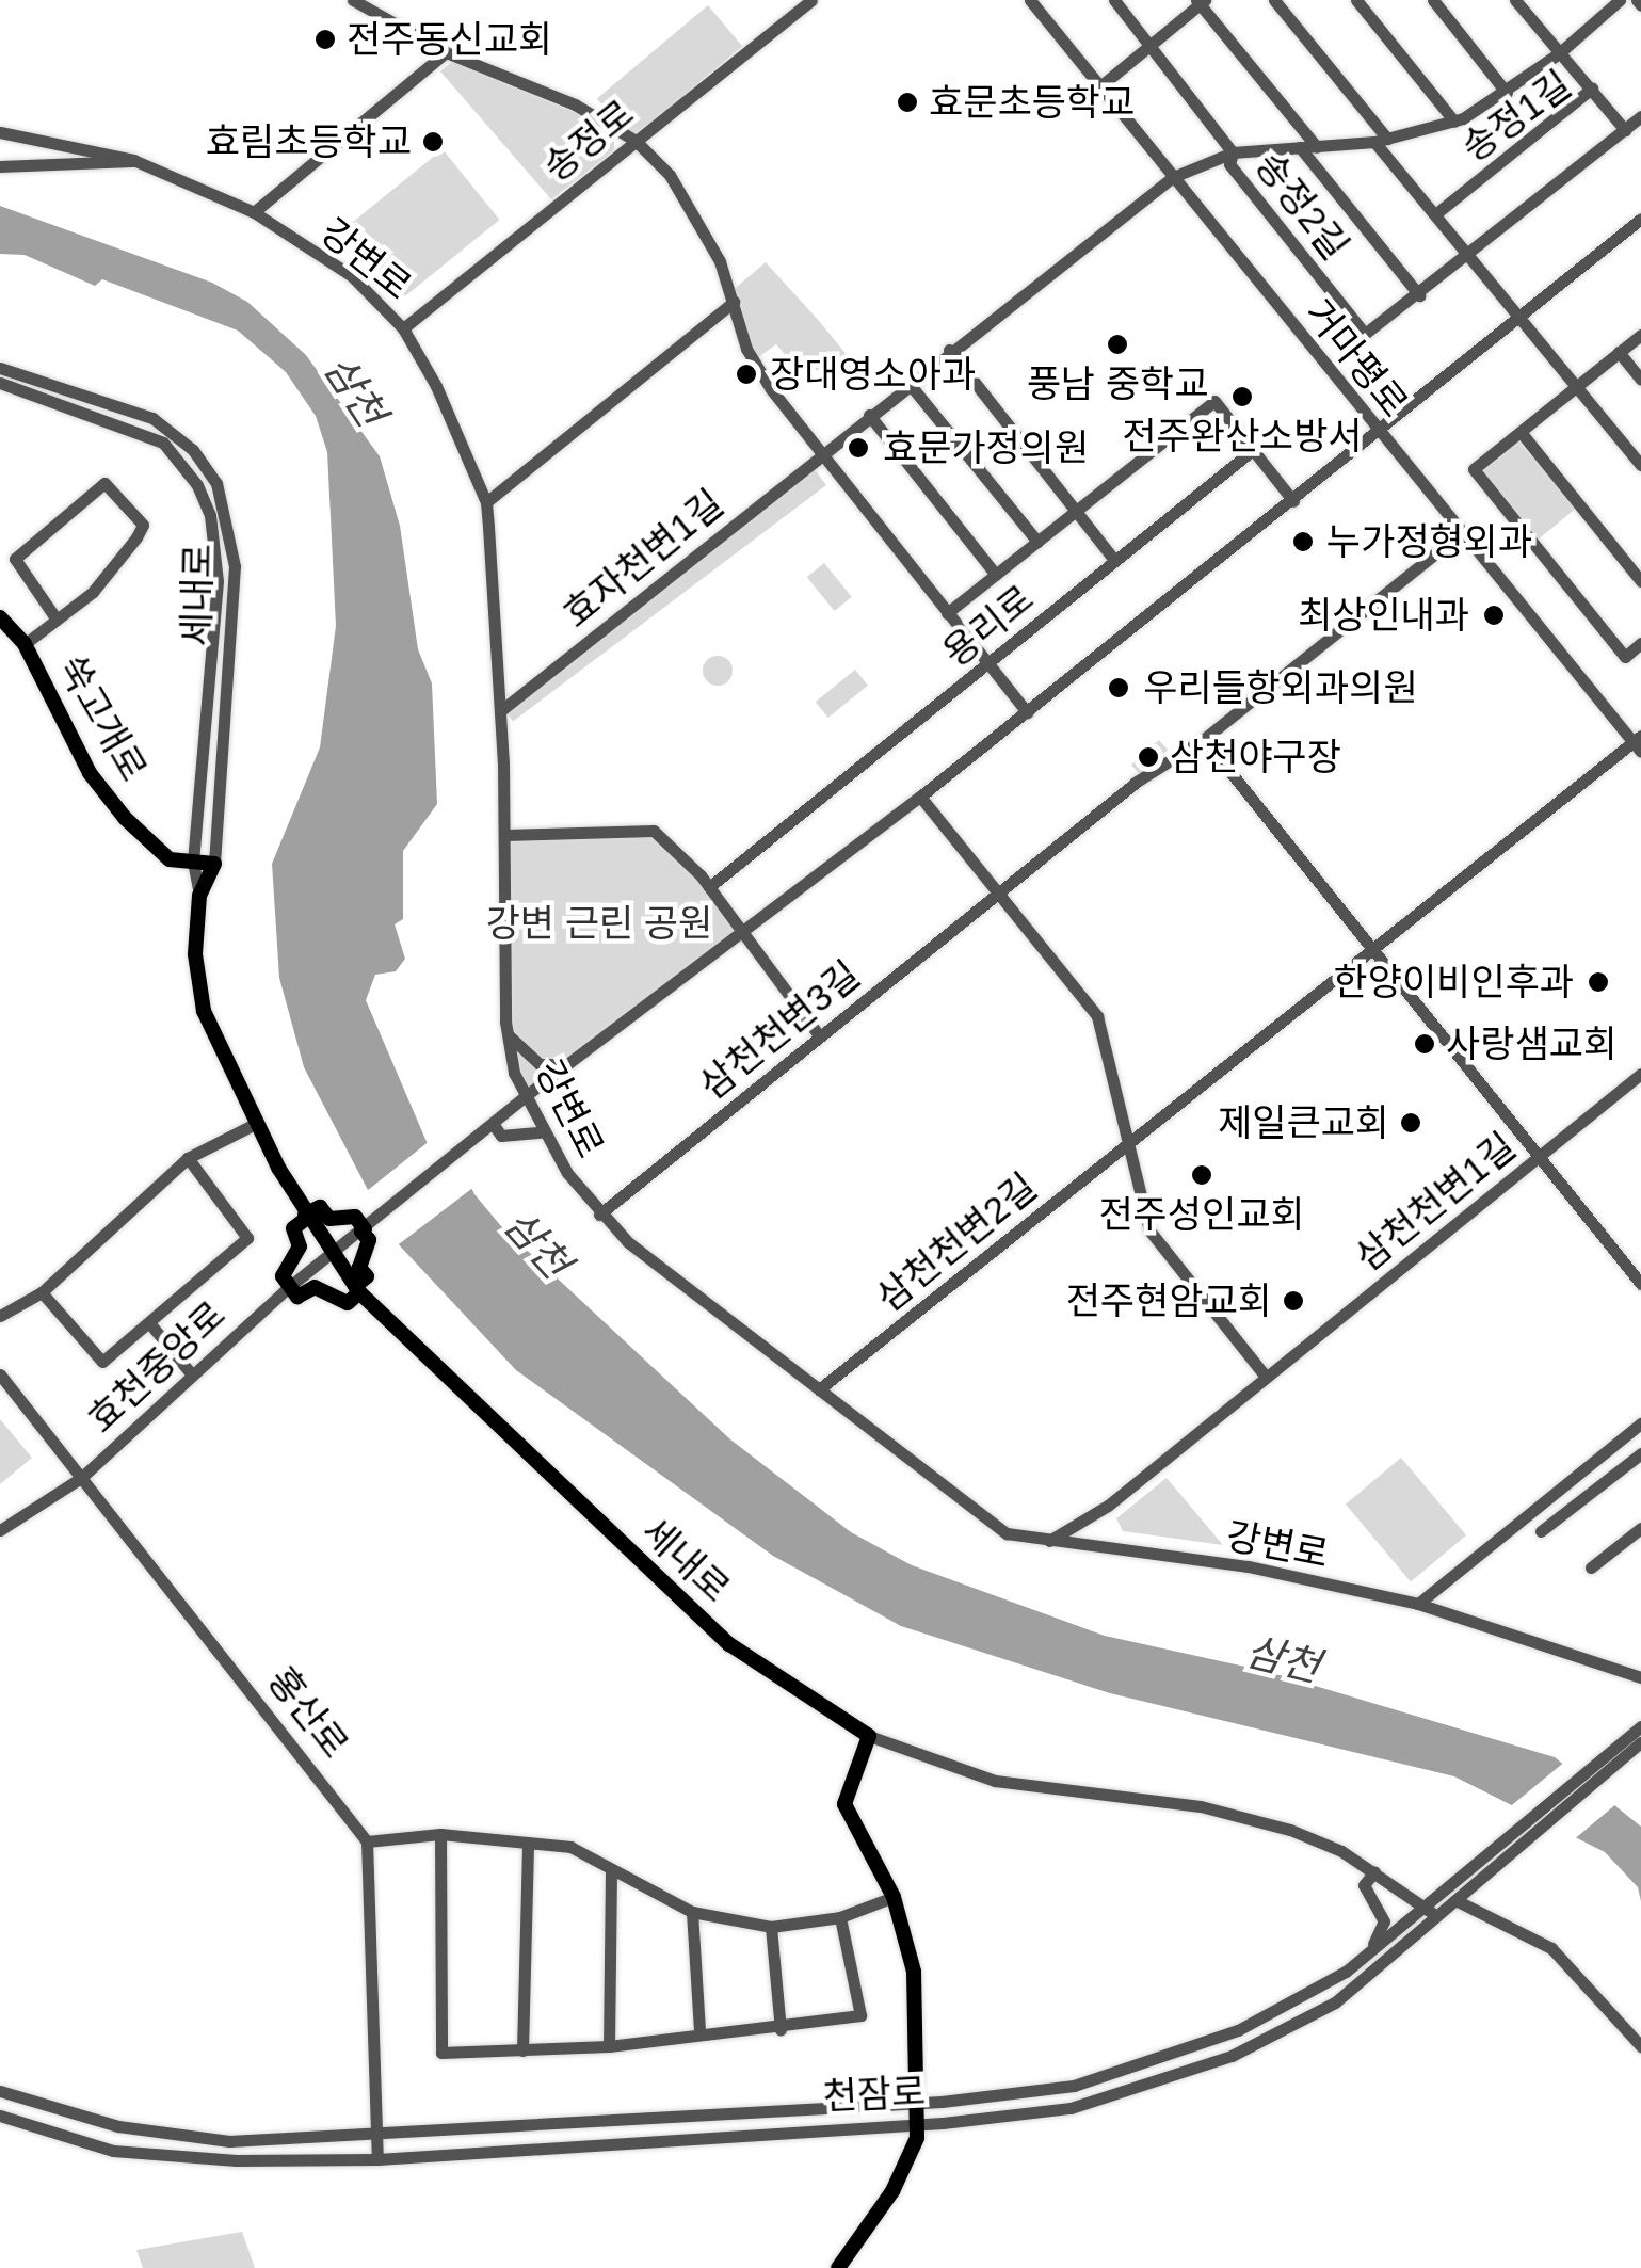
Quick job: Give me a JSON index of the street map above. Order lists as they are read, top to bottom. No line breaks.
{"streets":{"main road":["세내로","쑥고개로","천잠로"],"street":["송정1길","송정로","송정2길","강변로","거마평로","효자천변1길","용리로","삼천천변3길","삼천천변1길","삼천천변2길","효천중앙로","홍산로"]},"crossings":[["송정1길","송정2길"],["송정로","강변로"],["송정2길","거마평로"],["송정2길","효자천변1길"],["강변로","효자천변1길"],["강변로","삼천천변3길"],["강변로","삼천천변1길"],["강변로","삼천천변2길"],["거마평로","효자천변1길"],["거마평로","삼천천변3길"],["거마평로","삼천천변2길"],["세내로","쑥고개로"],["세내로","효천중앙로"],["세내로","천잠로"],["효천중앙로","홍산로"]],"water":["삼천"],"parks":["강변 근린 공원"],"places":["전주동신교회","효문초등학교","효림초등학교","풍남 중학교","장대영소아과","전주완산소방서","효문가정의원","누가정형외과","최상인내과","우리들항외과의원","삼천야구장","한양이비인후과","사랑샘교회","제일큰교회","전주성인교회","전주현암교회"]}
